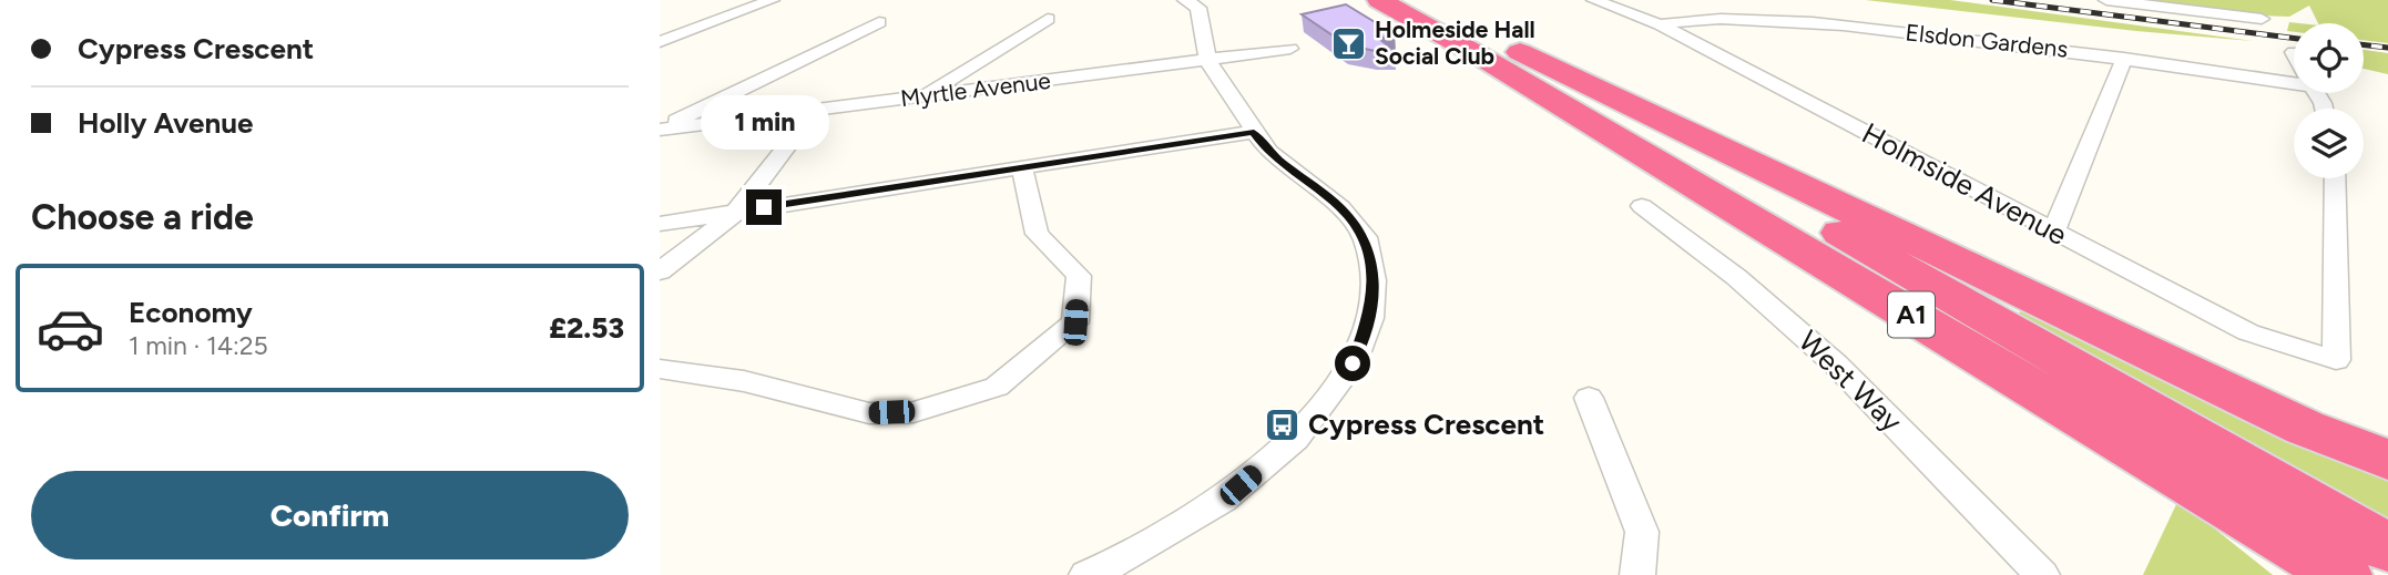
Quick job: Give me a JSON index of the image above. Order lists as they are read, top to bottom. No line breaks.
{"streets":{"highway":["A1"],"street":["Elsdon Gardens","Myrtle Avenue","Holmside Avenue","West Way"]},"crossings":[["Elsdon Gardens","Holmside Avenue"]],"places":{"bar":["Holmeside Hall Social Club"],"bus stop":["Cypress Crescent"]},"page":{"banner":["Cypress Crescent","Holly Avenue"],"bubble":"1 min","heading":"Choose a ride","list":[{"name":"Economy","note":"1 min · 14:25","value":"£2.53"}],"buttons":"Confirm"}}
